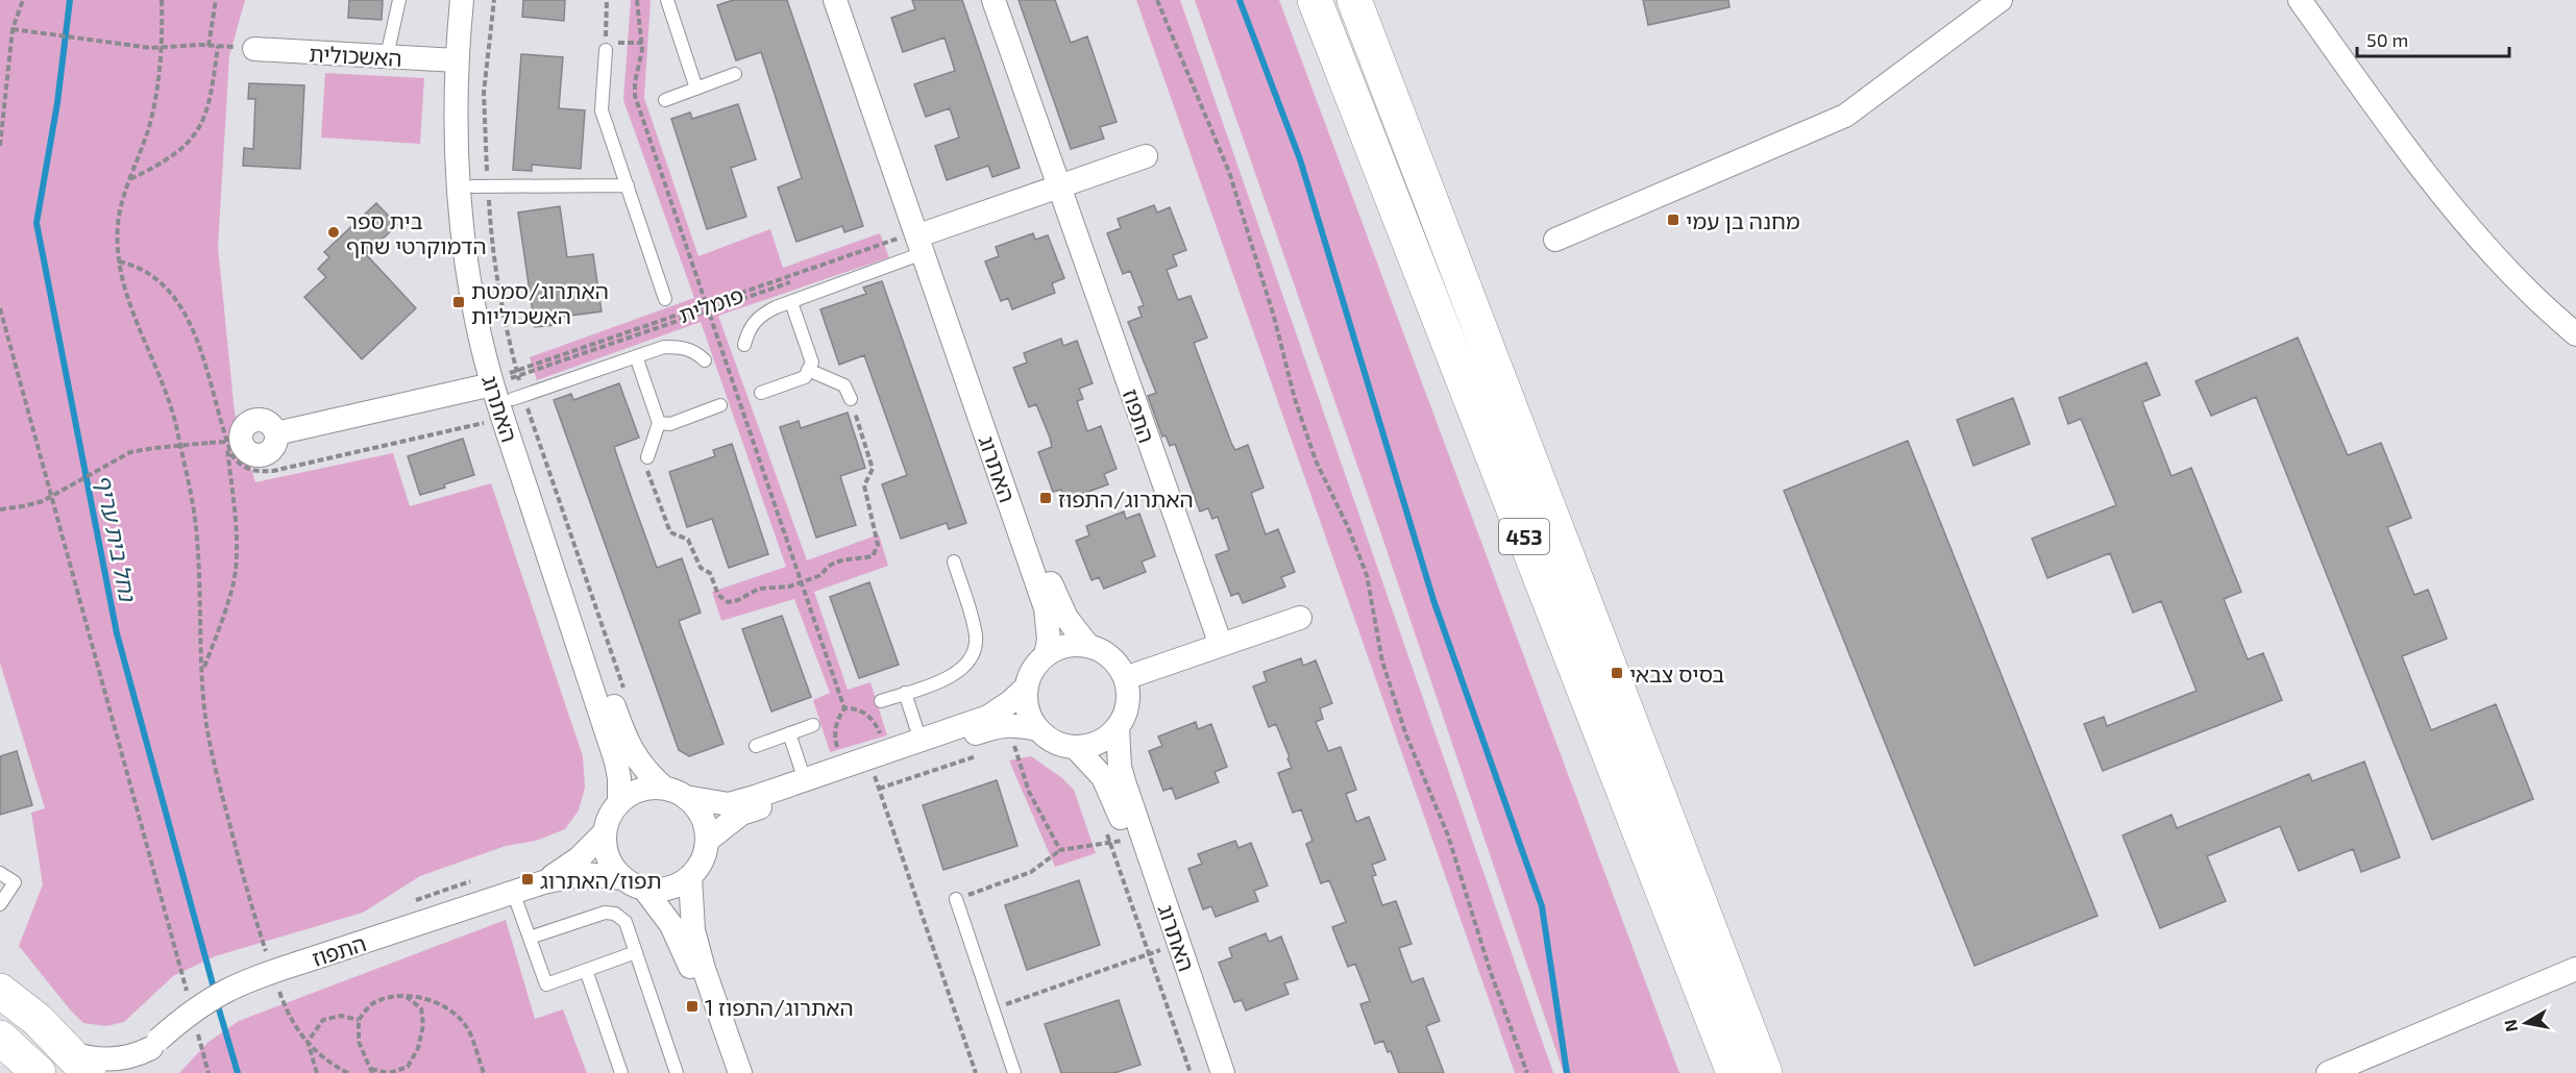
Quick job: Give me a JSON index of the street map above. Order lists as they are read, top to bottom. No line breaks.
{"streets":{"main road":["453"],"street":["האשכולית","האתרוג","התפוז"],"path":["פומלית"]},"crossings":[["האשכולית","האתרוג"],["פומלית","האתרוג"],["האתרוג","התפוז"]],"water":["נחל בית עריף"],"places":{"transit":["מחנה בן עמי","האתרוג/סמטת האשכוליות","האתרוג/התפוז","בסיס צבאי","תפוז/האתרוג","האתרוג/התפוז 1"],"other":["בית ספר הדמוקרטי שחף"]},"scale_bar":"50 m","north":"left"}
